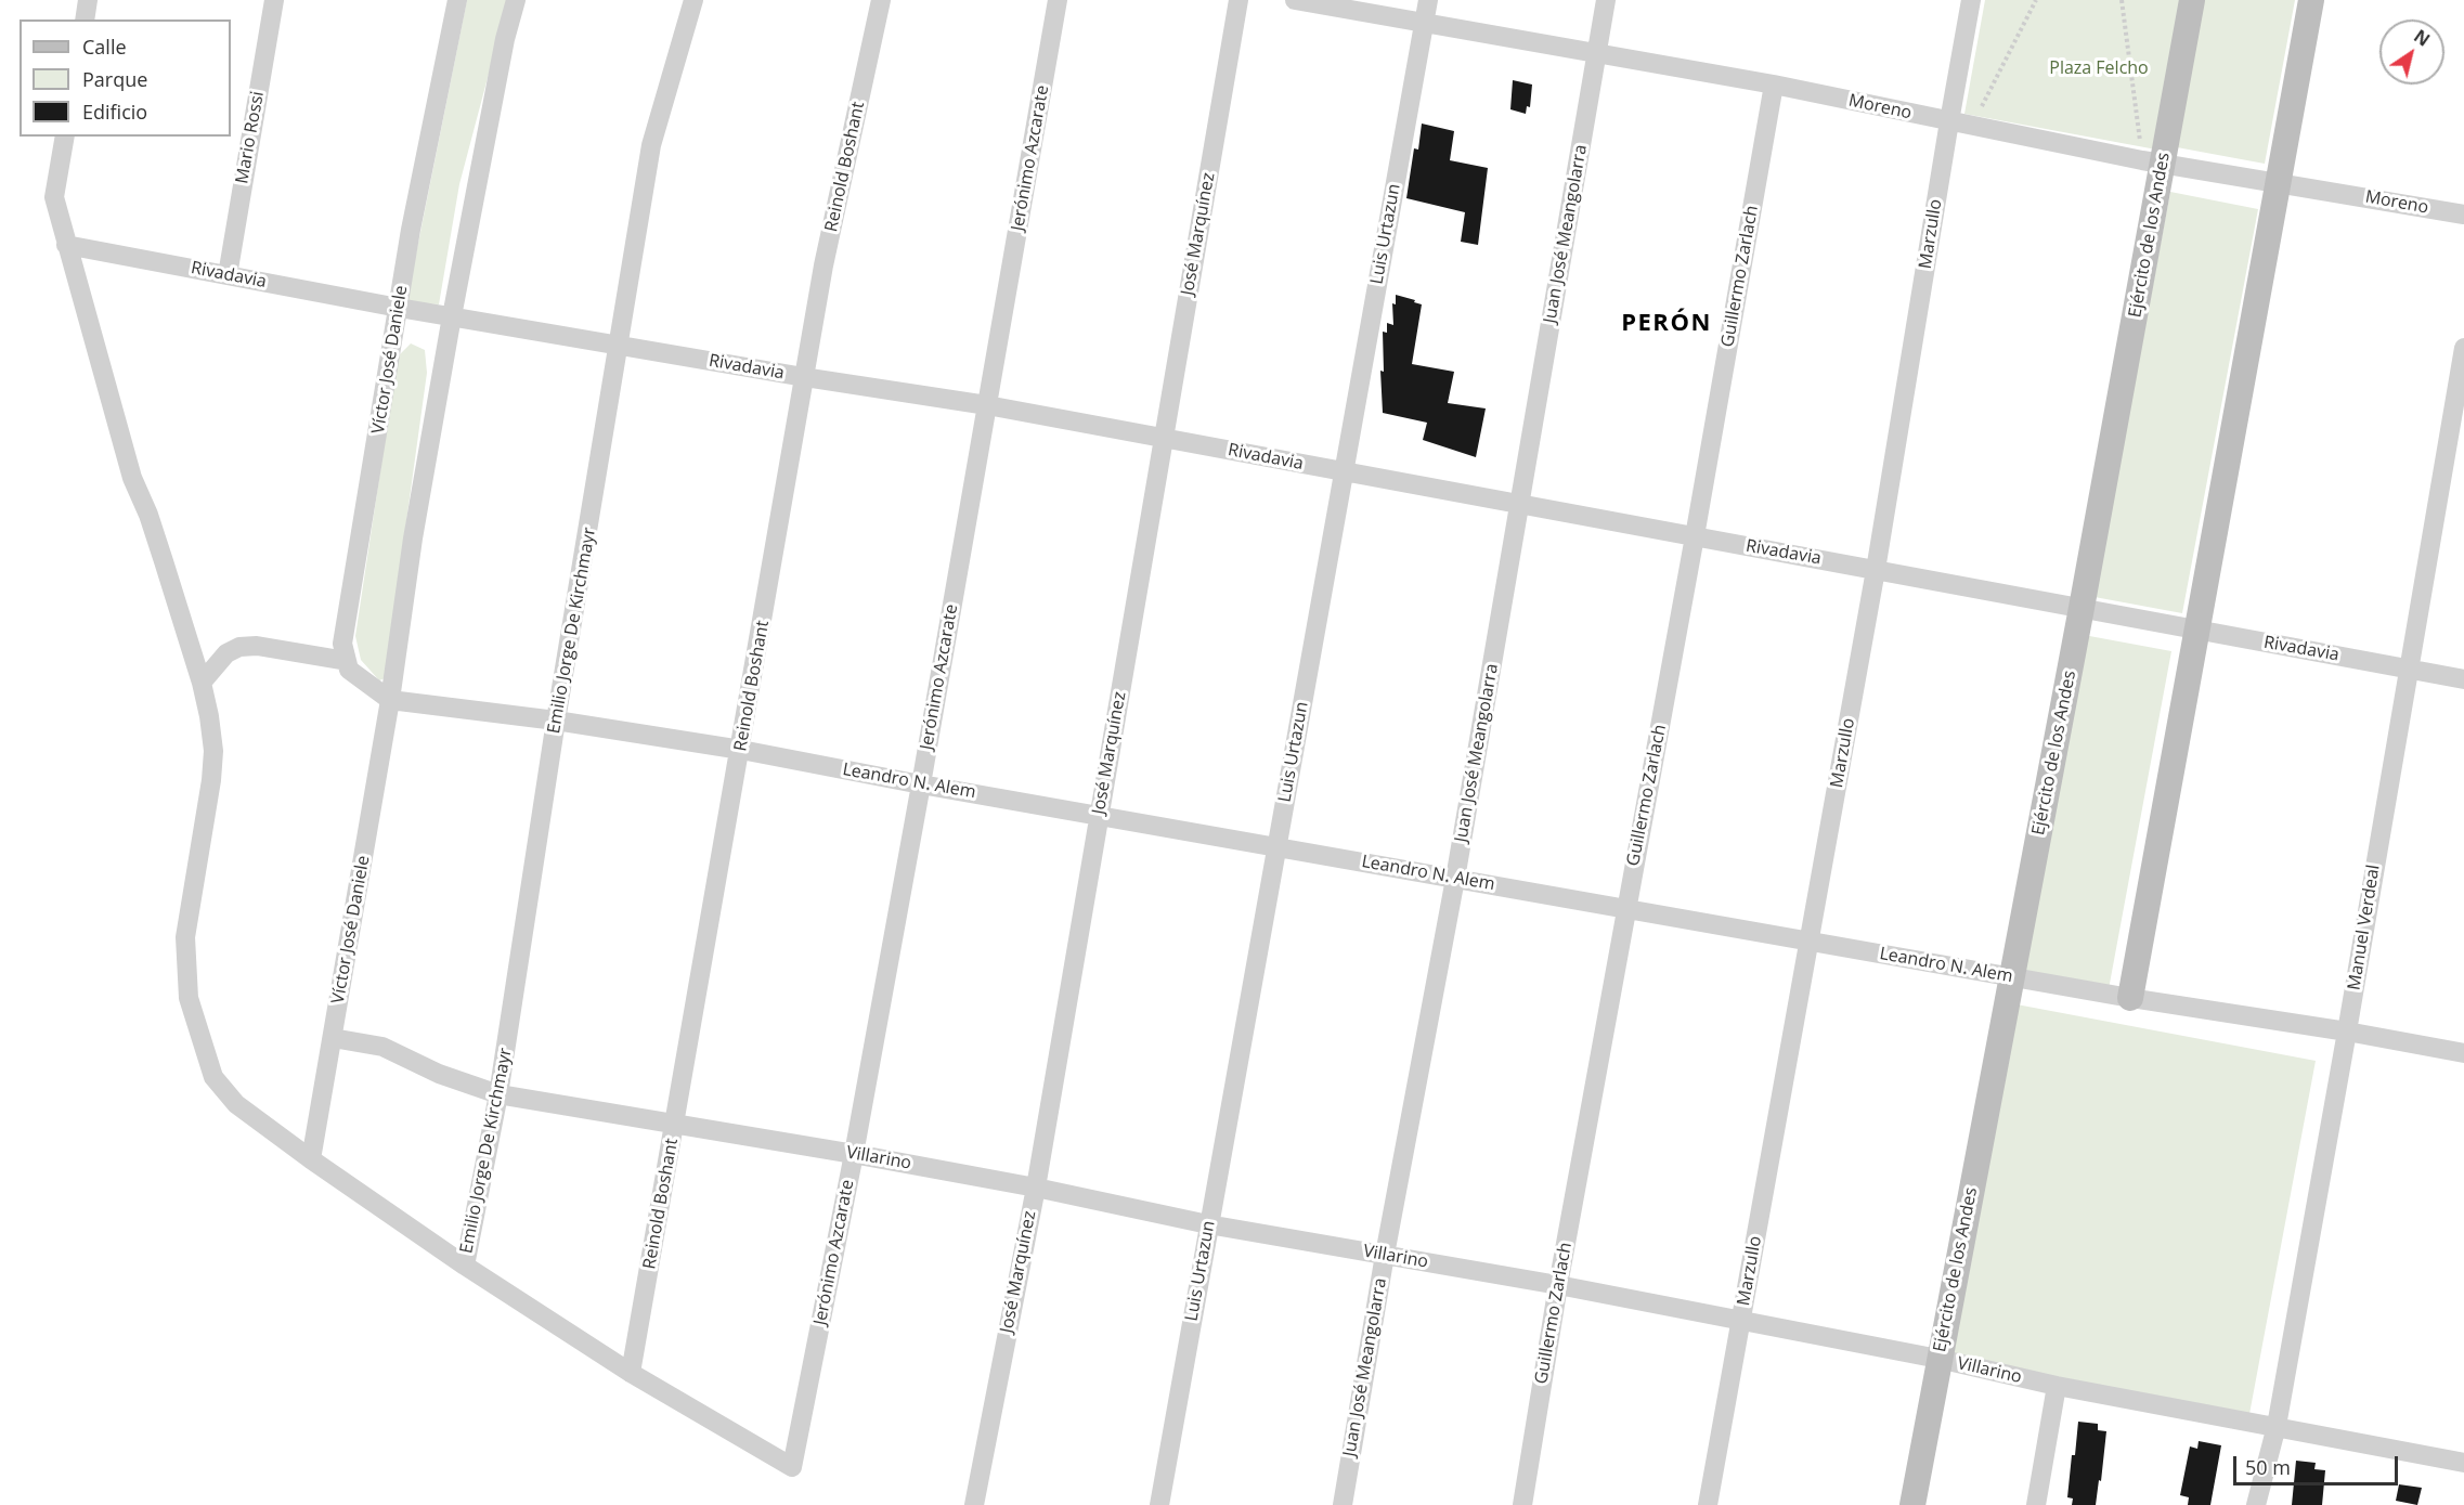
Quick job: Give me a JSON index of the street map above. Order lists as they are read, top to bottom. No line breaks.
{"streets":{"street":["Moreno","Mario Rossi","Jerónimo Azcarate","Reinold Boshant","José Marquínez","Luis Urtazun","Juan José Meangolarra","Marzullo","Ejército de los Andes","Rivadavia","Guillermo Zarlach","Víctor José Daniele","Emilio Jorge De Kirchmayr","Leandro N. Alem","Manuel Verdeal","Villarino"]},"crossings":[["Moreno","Luis Urtazun"],["Moreno","Juan José Meangolarra"],["Moreno","Marzullo"],["Moreno","Ejército de los Andes"],["Moreno","Guillermo Zarlach"],["Mario Rossi","Rivadavia"],["Jerónimo Azcarate","Reinold Boshant"],["Jerónimo Azcarate","Rivadavia"],["Jerónimo Azcarate","Leandro N. Alem"],["Jerónimo Azcarate","Villarino"],["Reinold Boshant","Rivadavia"],["Reinold Boshant","Leandro N. Alem"],["Reinold Boshant","Villarino"],["José Marquínez","Rivadavia"],["José Marquínez","Leandro N. Alem"],["José Marquínez","Villarino"],["Luis Urtazun","Rivadavia"],["Luis Urtazun","Leandro N. Alem"],["Luis Urtazun","Villarino"],["Juan José Meangolarra","Rivadavia"],["Juan José Meangolarra","Leandro N. Alem"],["Juan José Meangolarra","Villarino"],["Marzullo","Rivadavia"],["Marzullo","Leandro N. Alem"],["Marzullo","Villarino"],["Ejército de los Andes","Rivadavia"],["Ejército de los Andes","Leandro N. Alem"],["Ejército de los Andes","Villarino"],["Rivadavia","Guillermo Zarlach"],["Rivadavia","Víctor José Daniele"],["Rivadavia","Emilio Jorge De Kirchmayr"],["Rivadavia","Manuel Verdeal"],["Guillermo Zarlach","Leandro N. Alem"],["Guillermo Zarlach","Villarino"],["Víctor José Daniele","Leandro N. Alem"],["Víctor José Daniele","Villarino"],["Emilio Jorge De Kirchmayr","Leandro N. Alem"],["Emilio Jorge De Kirchmayr","Villarino"],["Leandro N. Alem","Manuel Verdeal"],["Manuel Verdeal","Villarino"]],"districts":["PERÓN"],"parks":["Plaza Felcho"],"legend":["Calle","Parque","Edificio"],"scale_bar":"50 m","north":"top right"}
